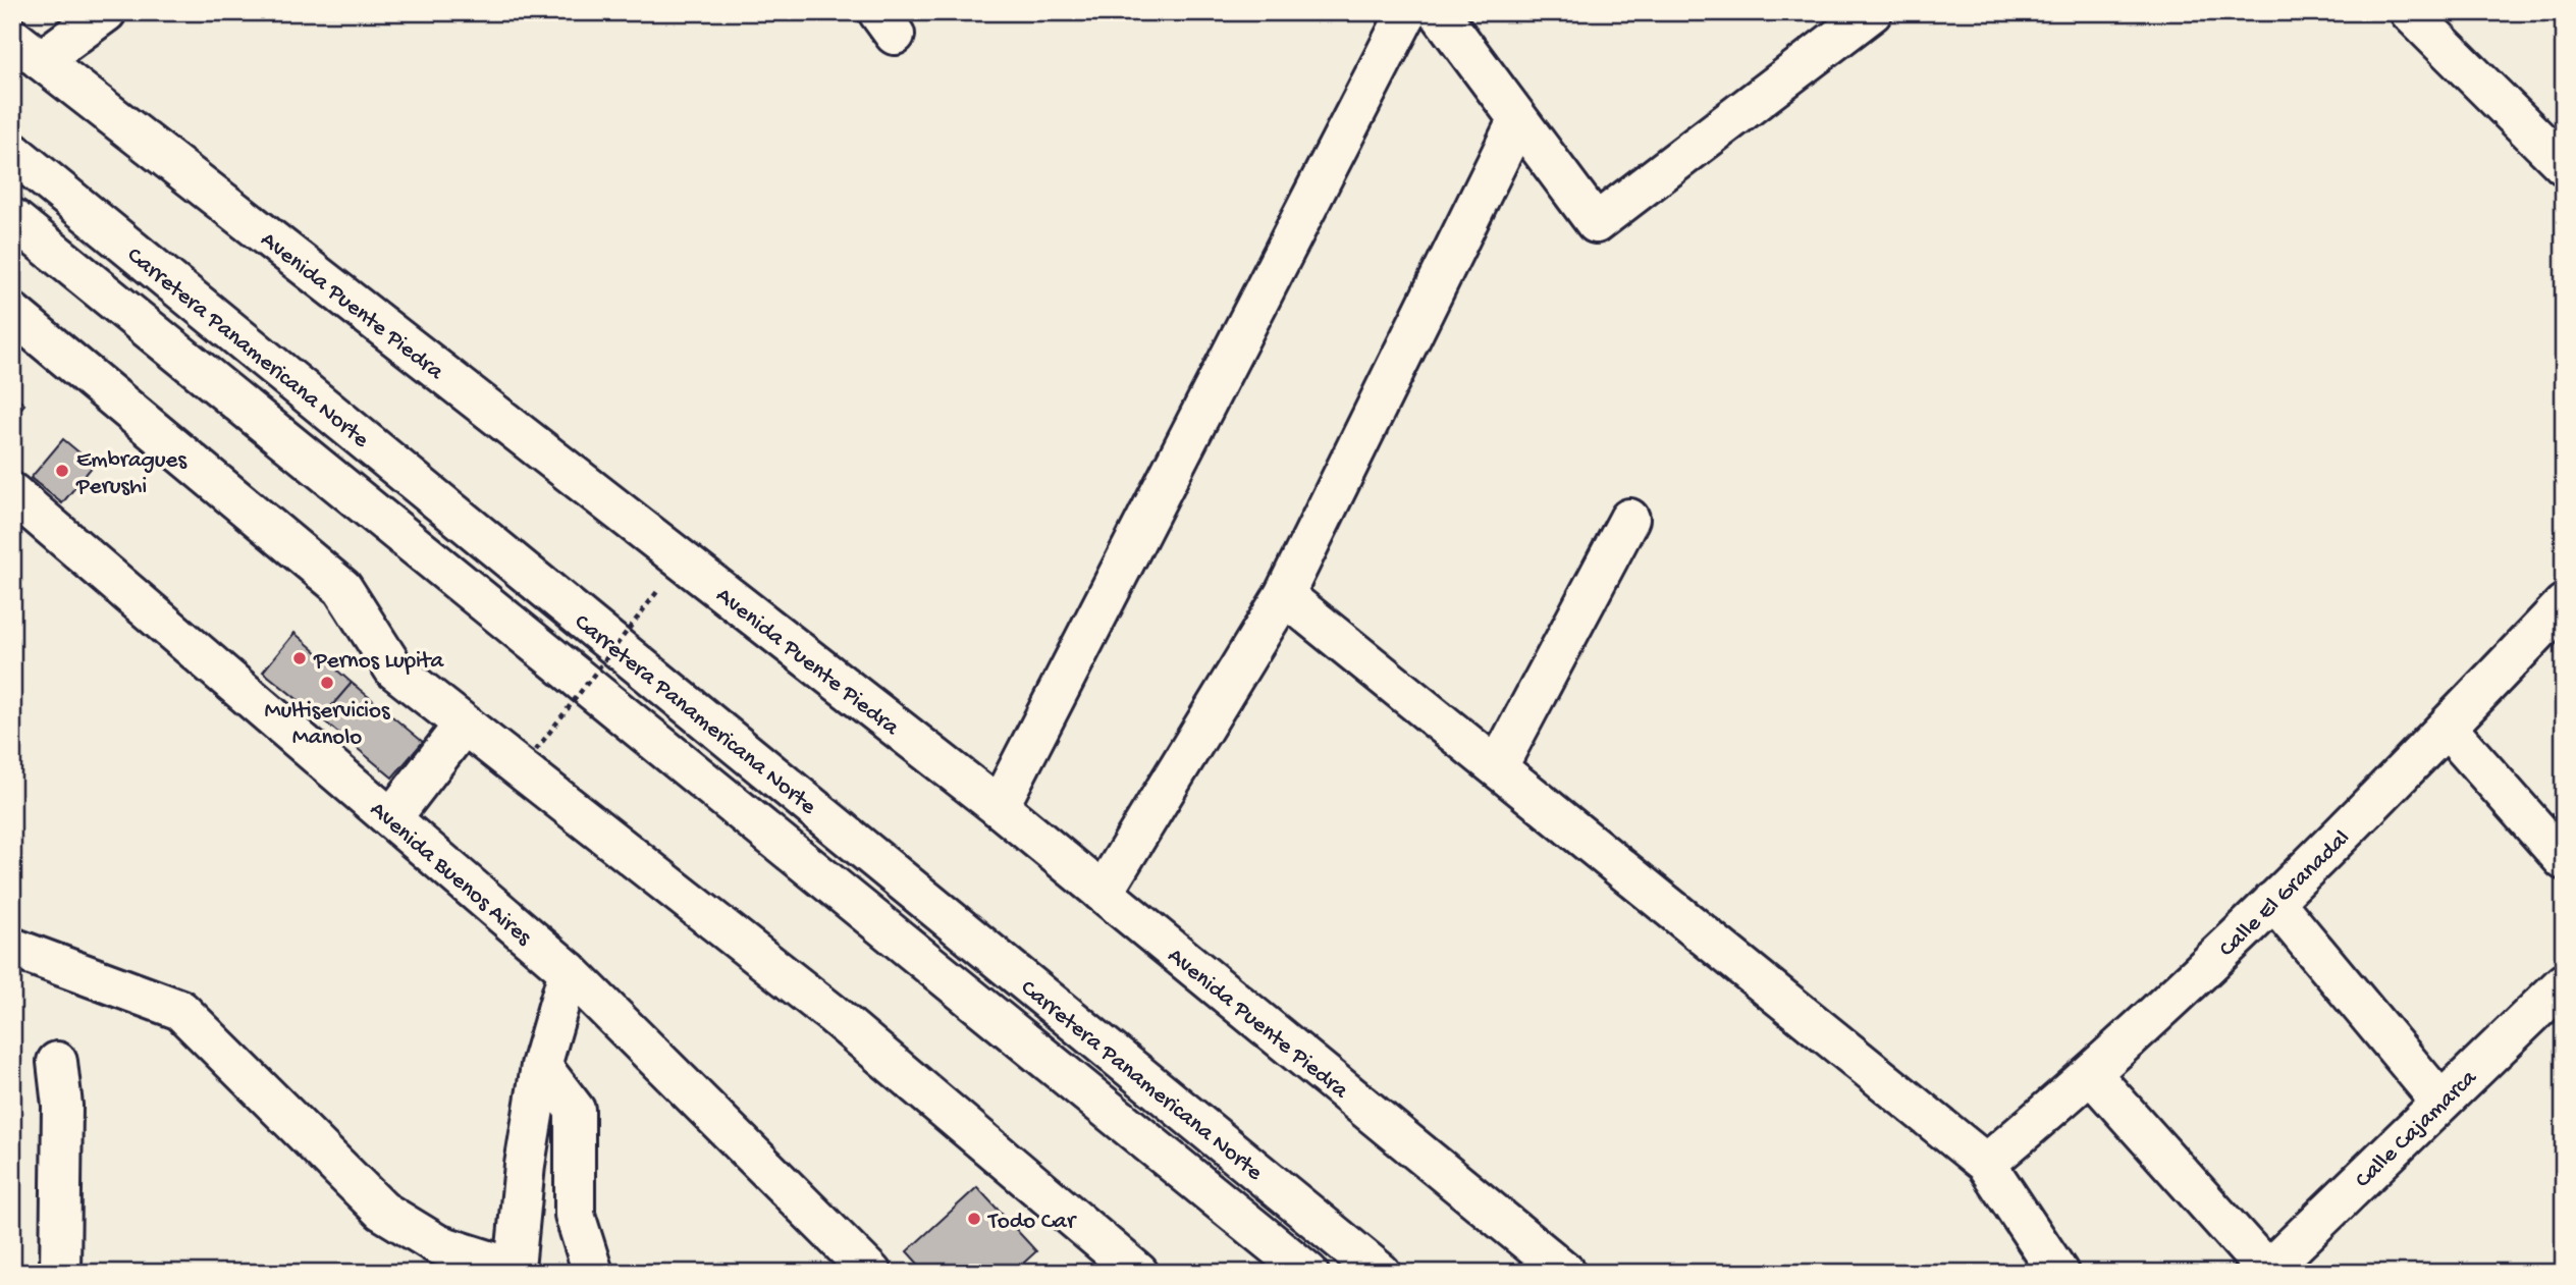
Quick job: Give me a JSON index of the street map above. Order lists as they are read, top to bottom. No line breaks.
{"streets":{"main road":["Avenida Puente Piedra","Carretera Panamericana Norte","Avenida Buenos Aires","Calle El Granadal","Calle Cajamarca"]},"places":["Embragues Perushi","Pernos Lupita","Multiservicios Manolo","Todo Car"]}
